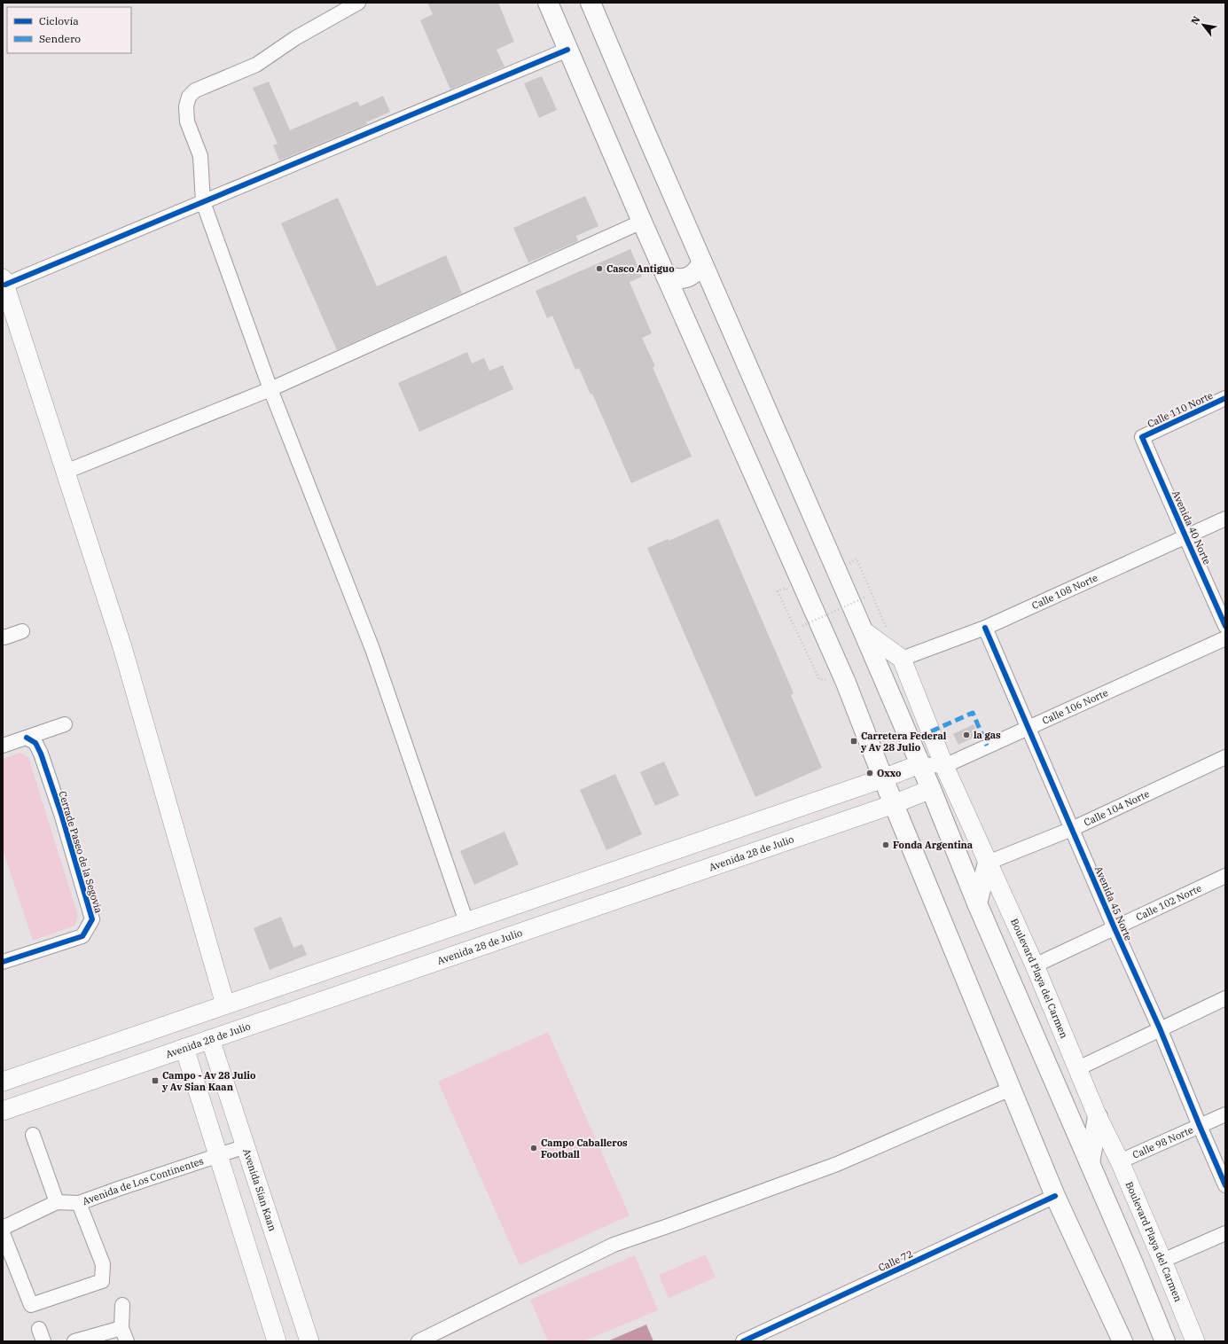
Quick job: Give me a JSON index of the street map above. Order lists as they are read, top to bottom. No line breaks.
{"streets":{"main road":["Calle 106 Norte","Avenida 28 de Julio","Boulevard Playa del Carmen","Avenida Sian Kaan"],"street":["Calle 110 Norte","Avenida 40 Norte","Calle 108 Norte","Calle 104 Norte","Cerrade Paseo de la Segovia","Calle 102 Norte","Avenida 45 Norte","Calle 98 Norte","Avenida de Los Continentes","Calle 72"]},"crossings":[["Calle 110 Norte","Avenida 40 Norte"],["Avenida 40 Norte","Calle 108 Norte"],["Calle 108 Norte","Avenida 45 Norte"],["Calle 108 Norte","Boulevard Playa del Carmen"],["Calle 106 Norte","Avenida 45 Norte"],["Calle 106 Norte","Boulevard Playa del Carmen"],["Calle 104 Norte","Avenida 45 Norte"],["Calle 104 Norte","Boulevard Playa del Carmen"],["Avenida 28 de Julio","Avenida Sian Kaan"],["Calle 102 Norte","Avenida 45 Norte"],["Calle 102 Norte","Boulevard Playa del Carmen"],["Avenida 45 Norte","Calle 98 Norte"],["Boulevard Playa del Carmen","Calle 98 Norte"],["Avenida de Los Continentes","Avenida Sian Kaan"]],"places":{"other":["Casco Antiguo","la gas","Oxxo","Fonda Argentina","Campo Caballeros Football"],"transit":["Carretera Federal y Av 28 Julio","Campo - Av 28 Julio y Av Sian Kaan"]},"legend":["Ciclovía","Sendero"],"north":"top left"}
